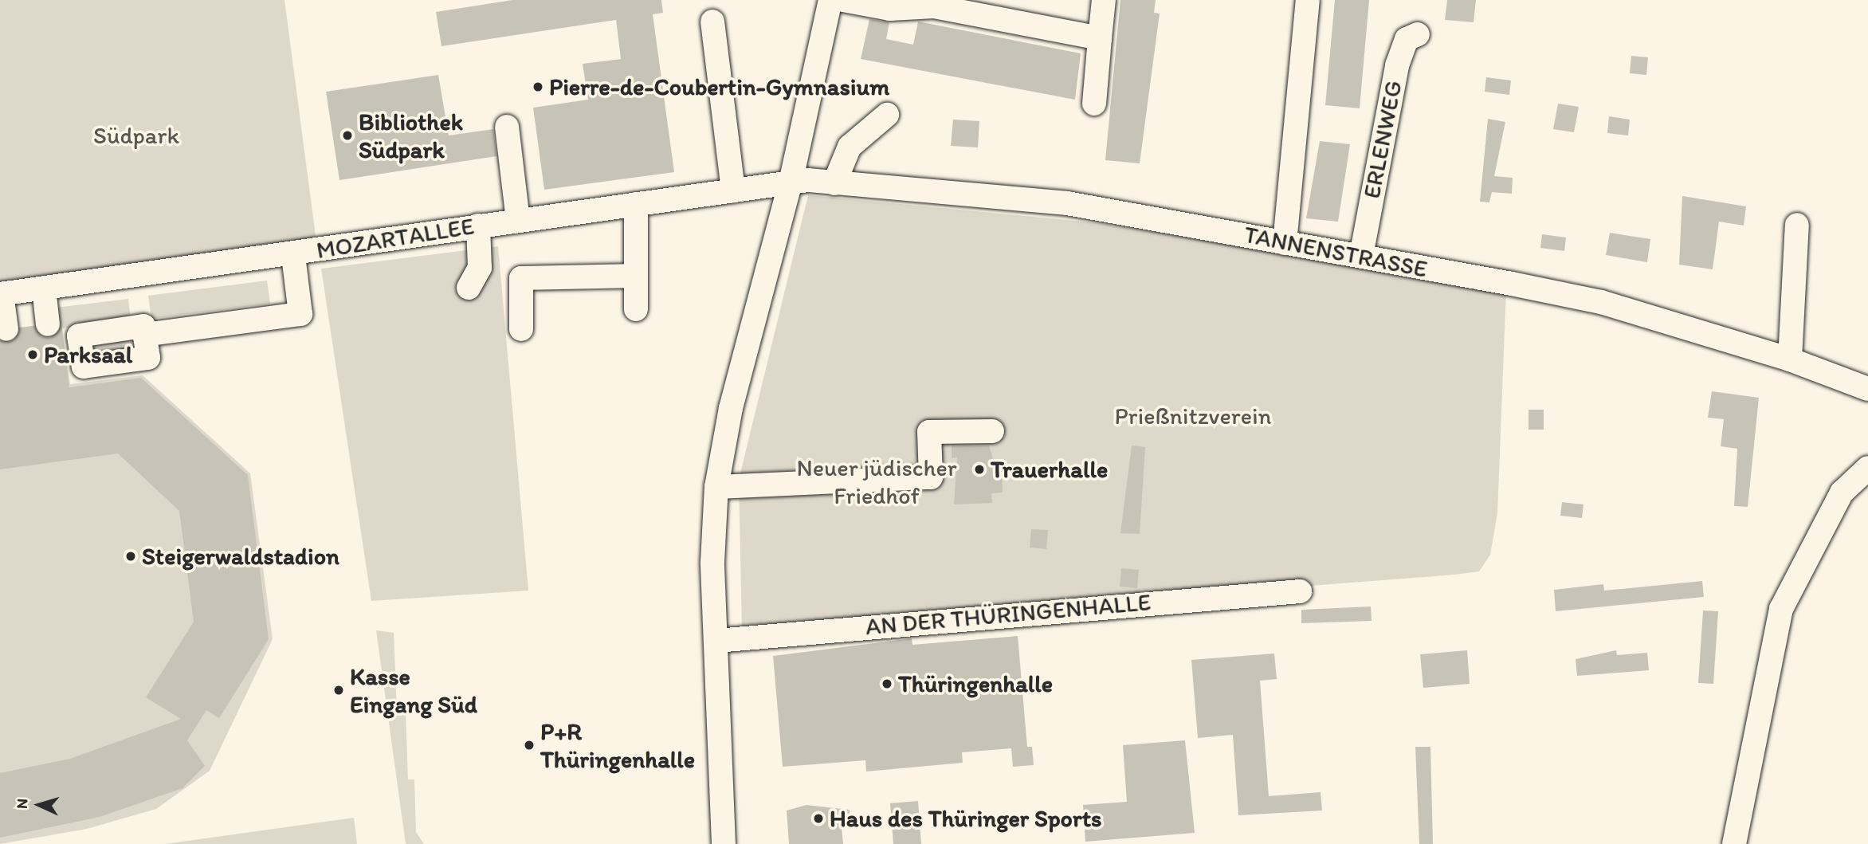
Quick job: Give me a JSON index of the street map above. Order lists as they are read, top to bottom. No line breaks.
{"streets":{"street":["ERLENWEG","MOZARTALLEE","TANNENSTRASSE","AN DER THÜRINGENHALLE"]},"crossings":[["ERLENWEG","TANNENSTRASSE"],["MOZARTALLEE","TANNENSTRASSE"]],"parks":["Südpark","Prießnitzverein","Neuer jüdischer Friedhof"],"places":["Pierre-de-Coubertin-Gymnasium","Bibliothek Südpark","Parksaal","Trauerhalle","Steigerwaldstadion","Thüringenhalle","Kasse Eingang Süd","P+R Thüringenhalle","Haus des Thüringer Sports"],"north":"left"}
